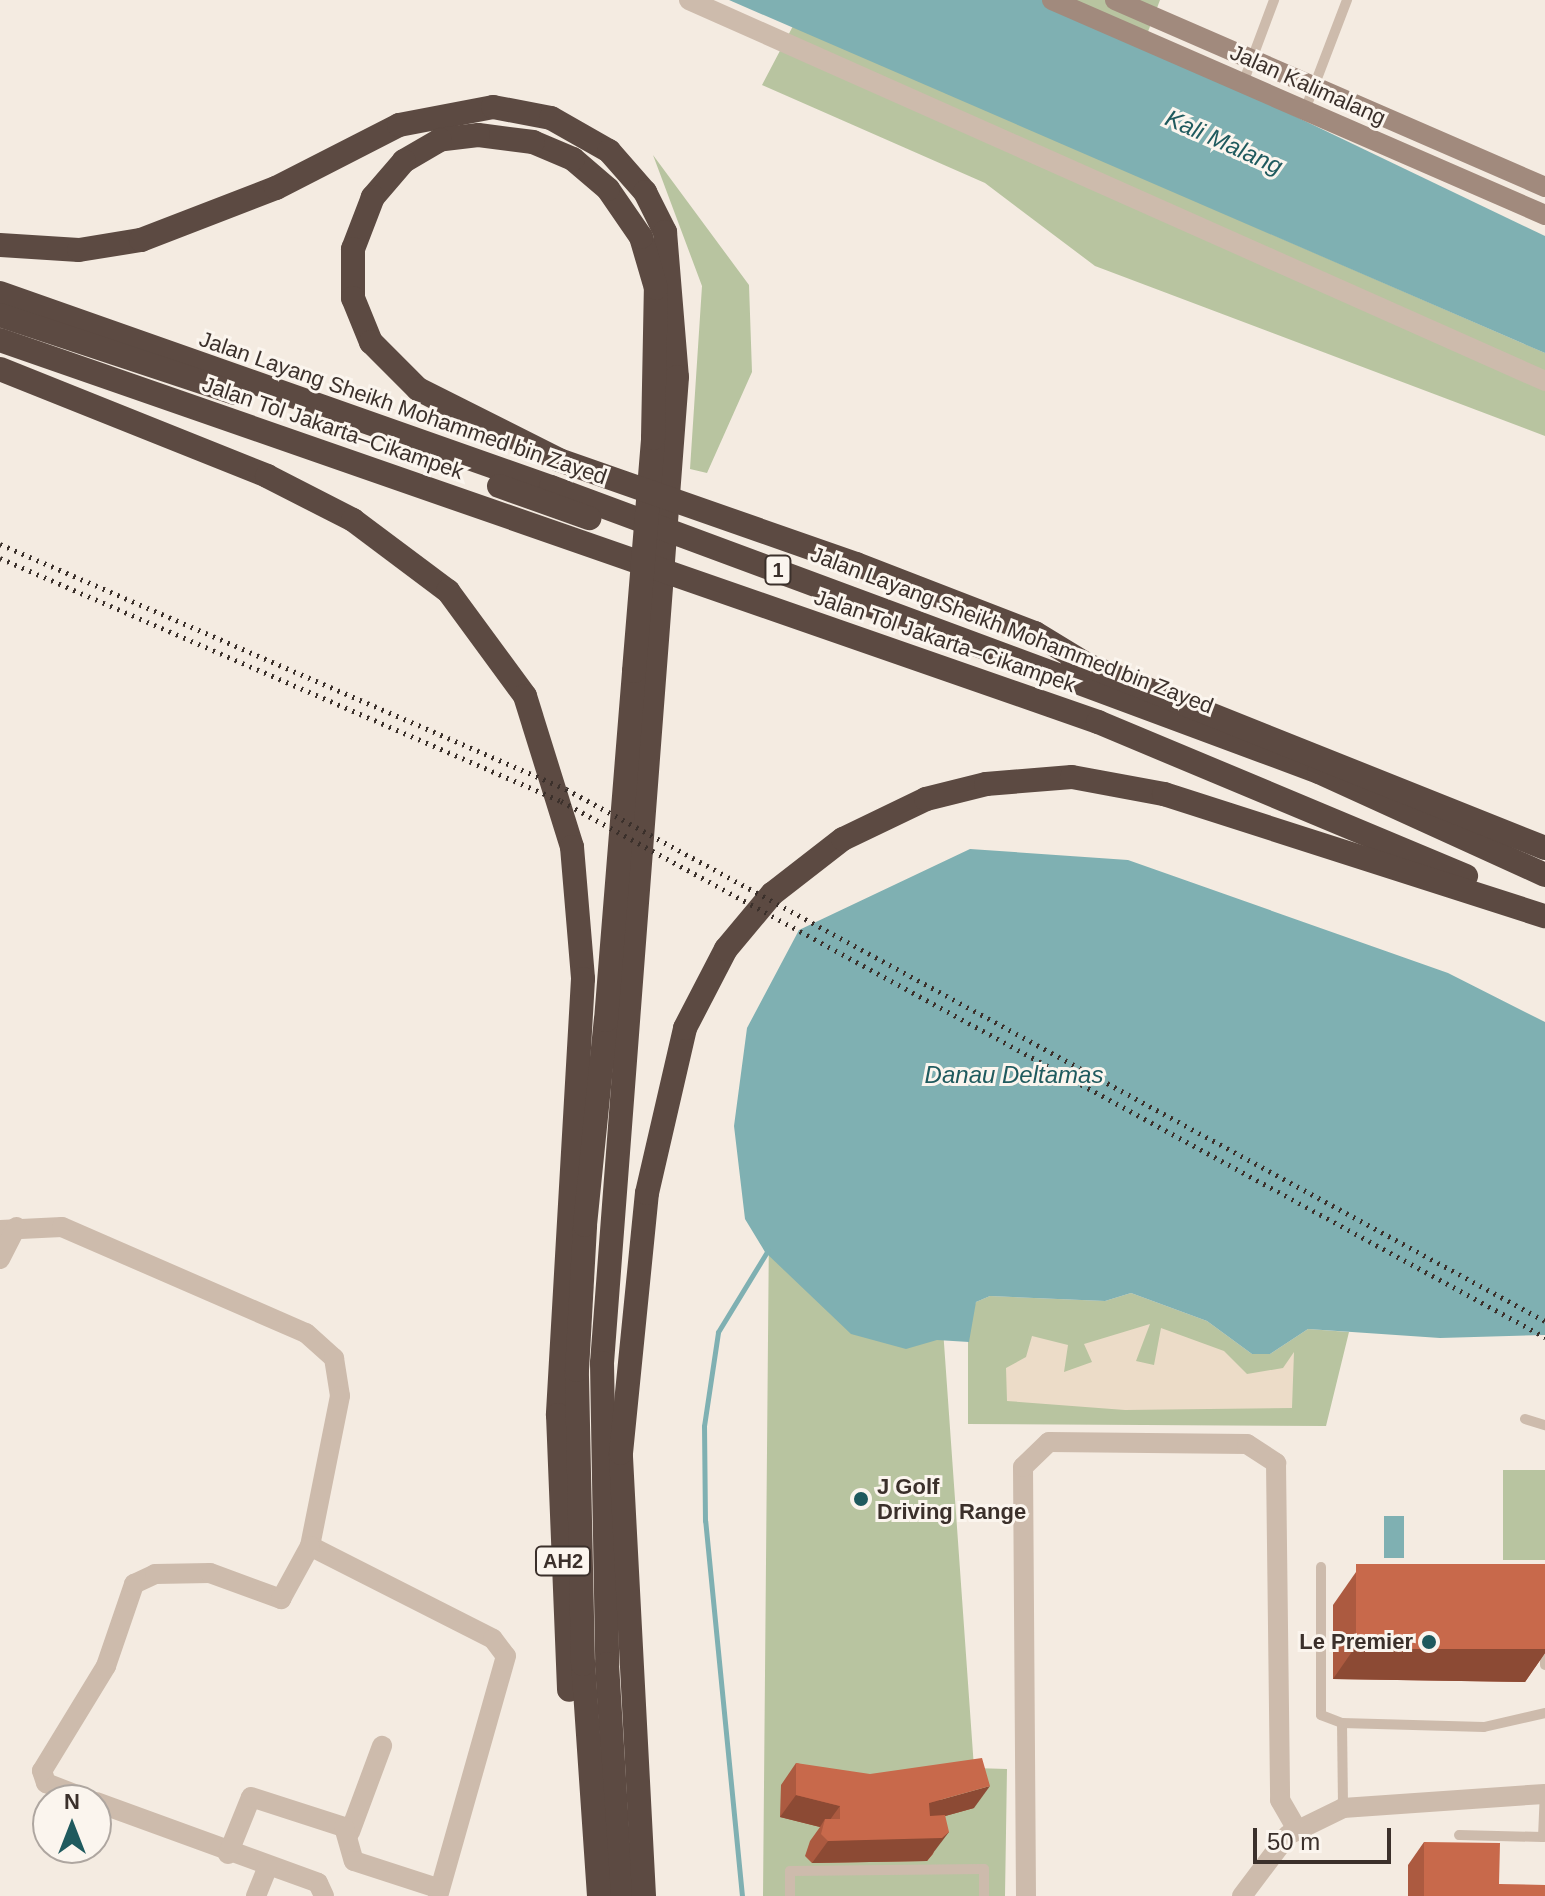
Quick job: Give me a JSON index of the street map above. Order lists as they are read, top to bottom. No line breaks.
{"streets":{"highway":["Jalan Layang Sheikh Mohammed bin Zayed","Jalan Tol Jakarta–Cikampek","1","AH2"],"main road":["Jalan Kalimalang"]},"water":["Kali Malang","Danau Deltamas"],"places":["J Golf Driving Range","Le Premier"],"scale_bar":"50 m","north":"top"}
